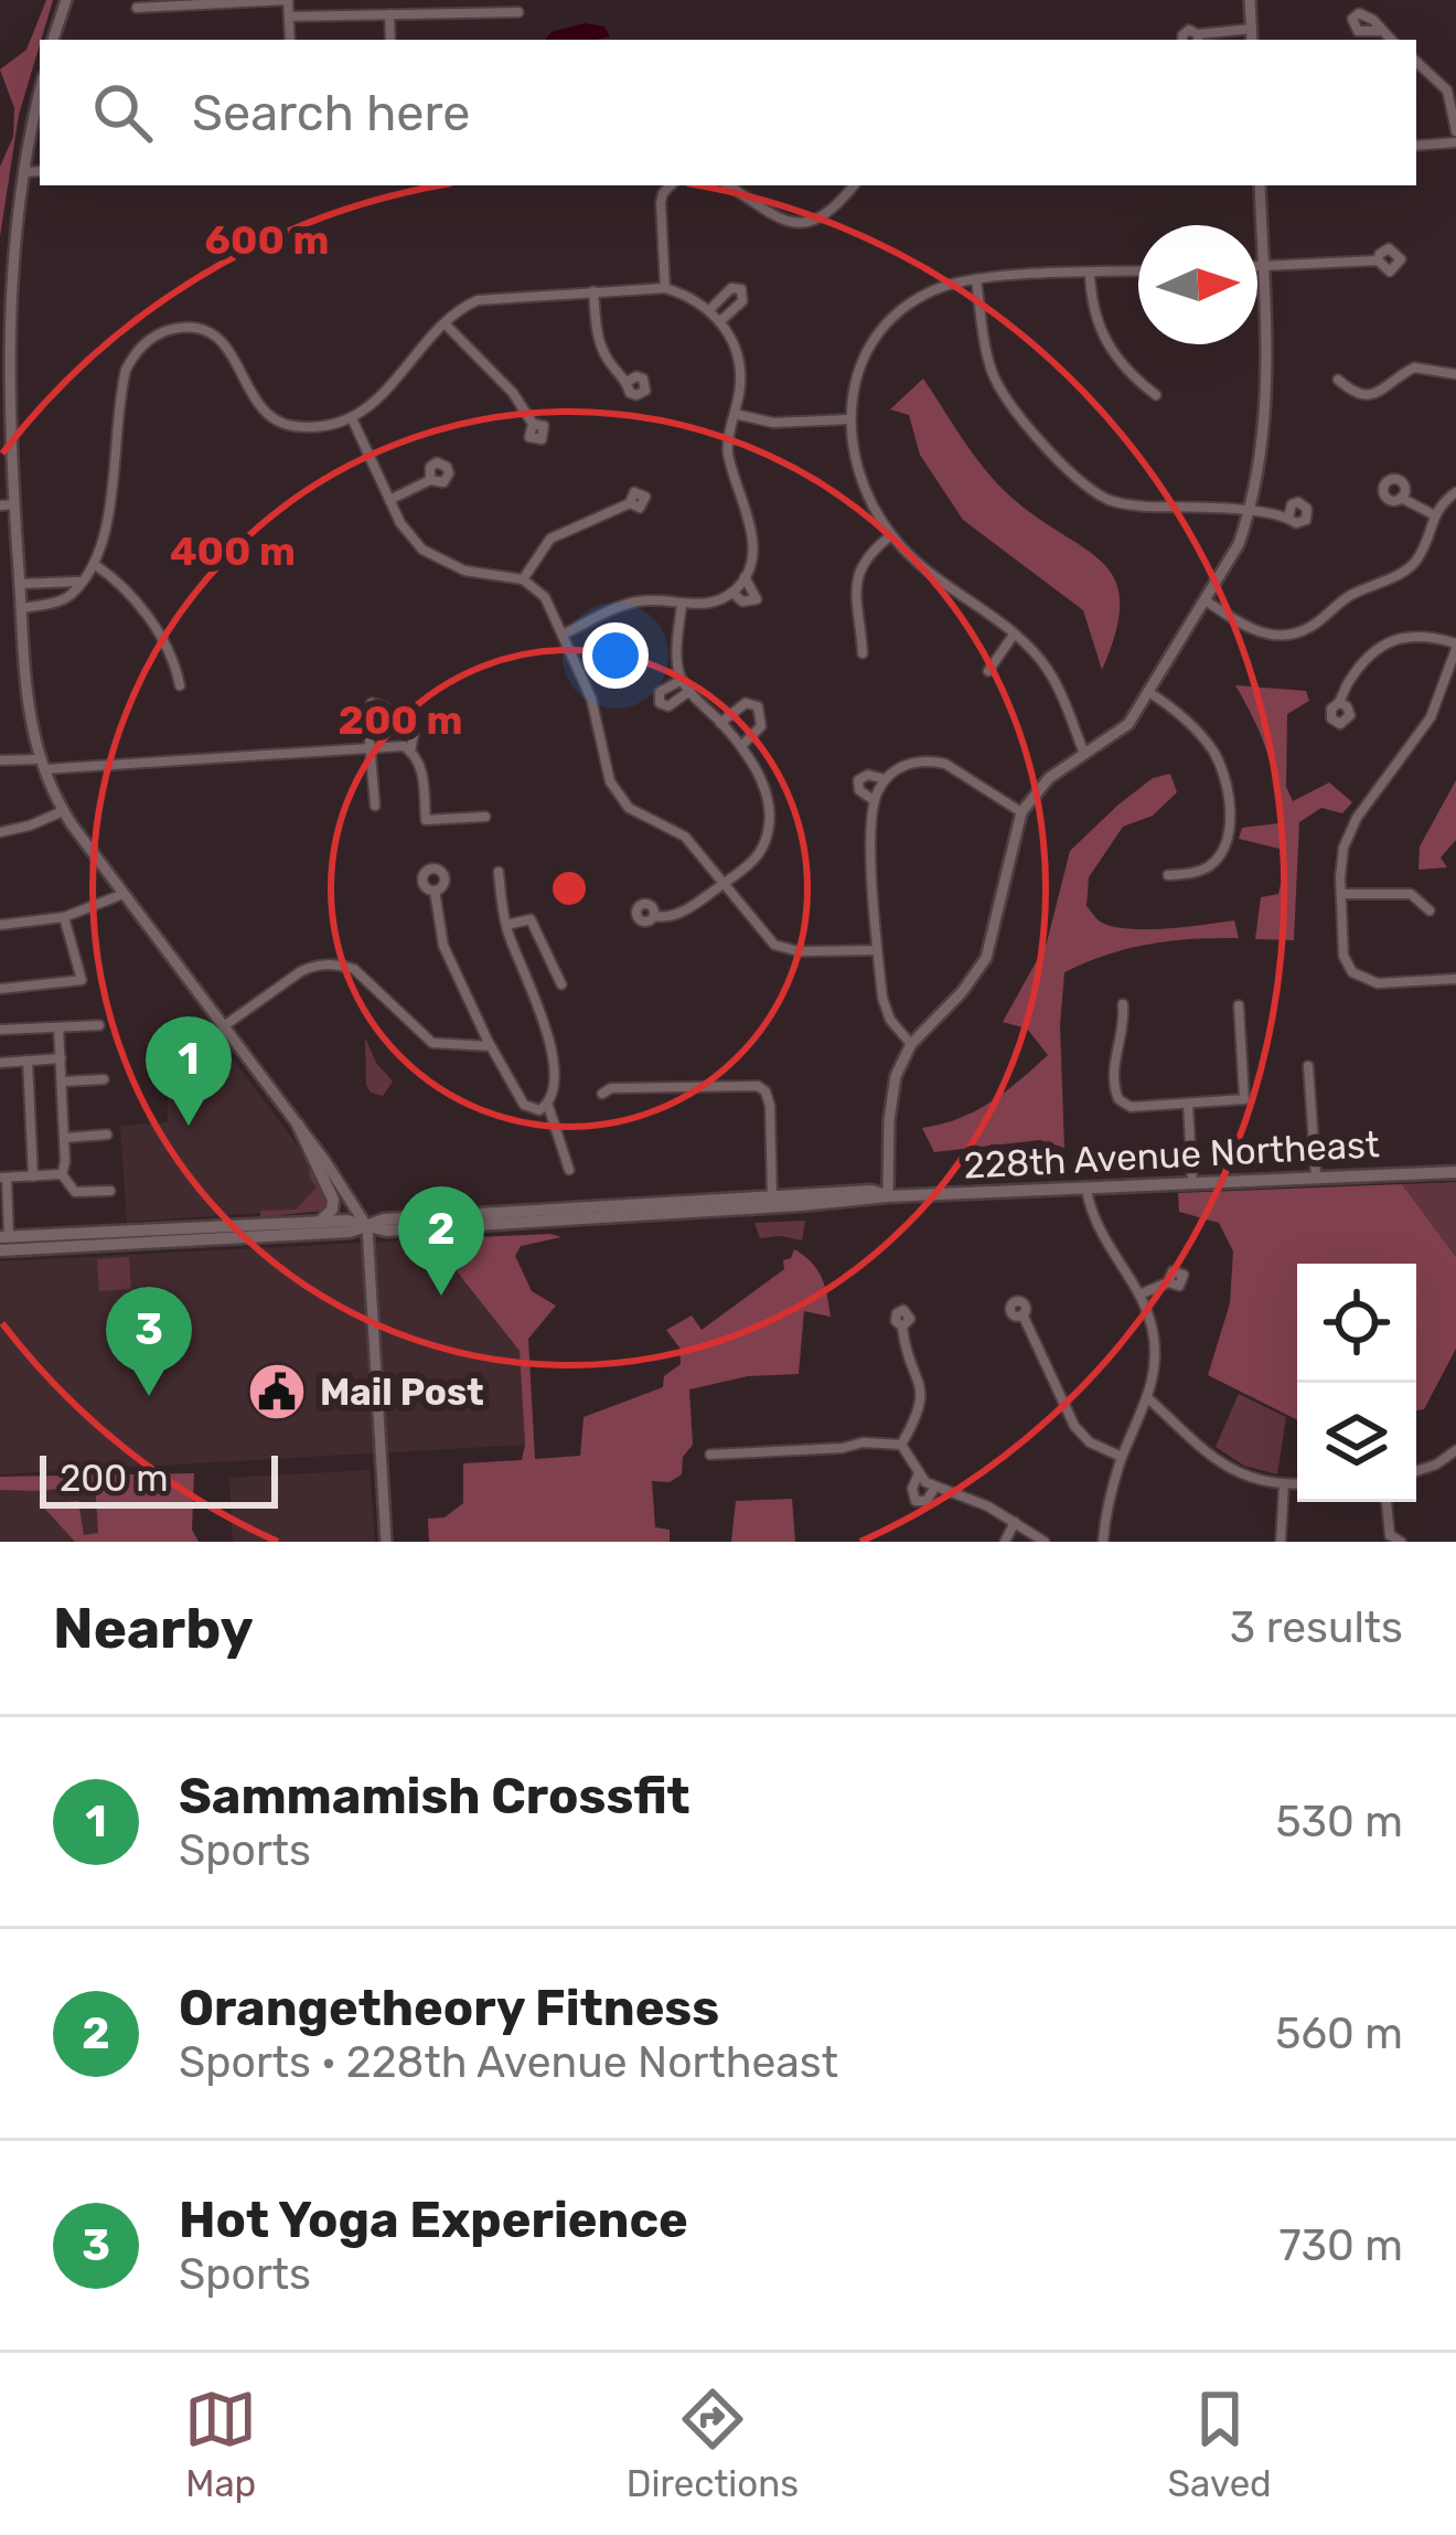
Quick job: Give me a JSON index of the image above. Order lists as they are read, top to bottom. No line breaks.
{"streets":{"main road":["228th Avenue Northeast"]},"places":{"public building":["Mail Post"]},"scale_bar":"200 m","north":"right","page":{"search":"Search here","pins":["1","2","3"],"scale":"200 m","heading":["Nearby","3 results"],"list":[{"mark":"1","name":"Sammamish Crossfit","note":"Sports","value":"530 m"},{"mark":"2","name":"Orangetheory Fitness","note":"Sports · 228th Avenue Northeast","value":"560 m"},{"mark":"3","name":"Hot Yoga Experience","note":"Sports","value":"730 m"}],"nav":["Map","Directions","Saved"]},"rings":["600 m","400 m","200 m"]}
